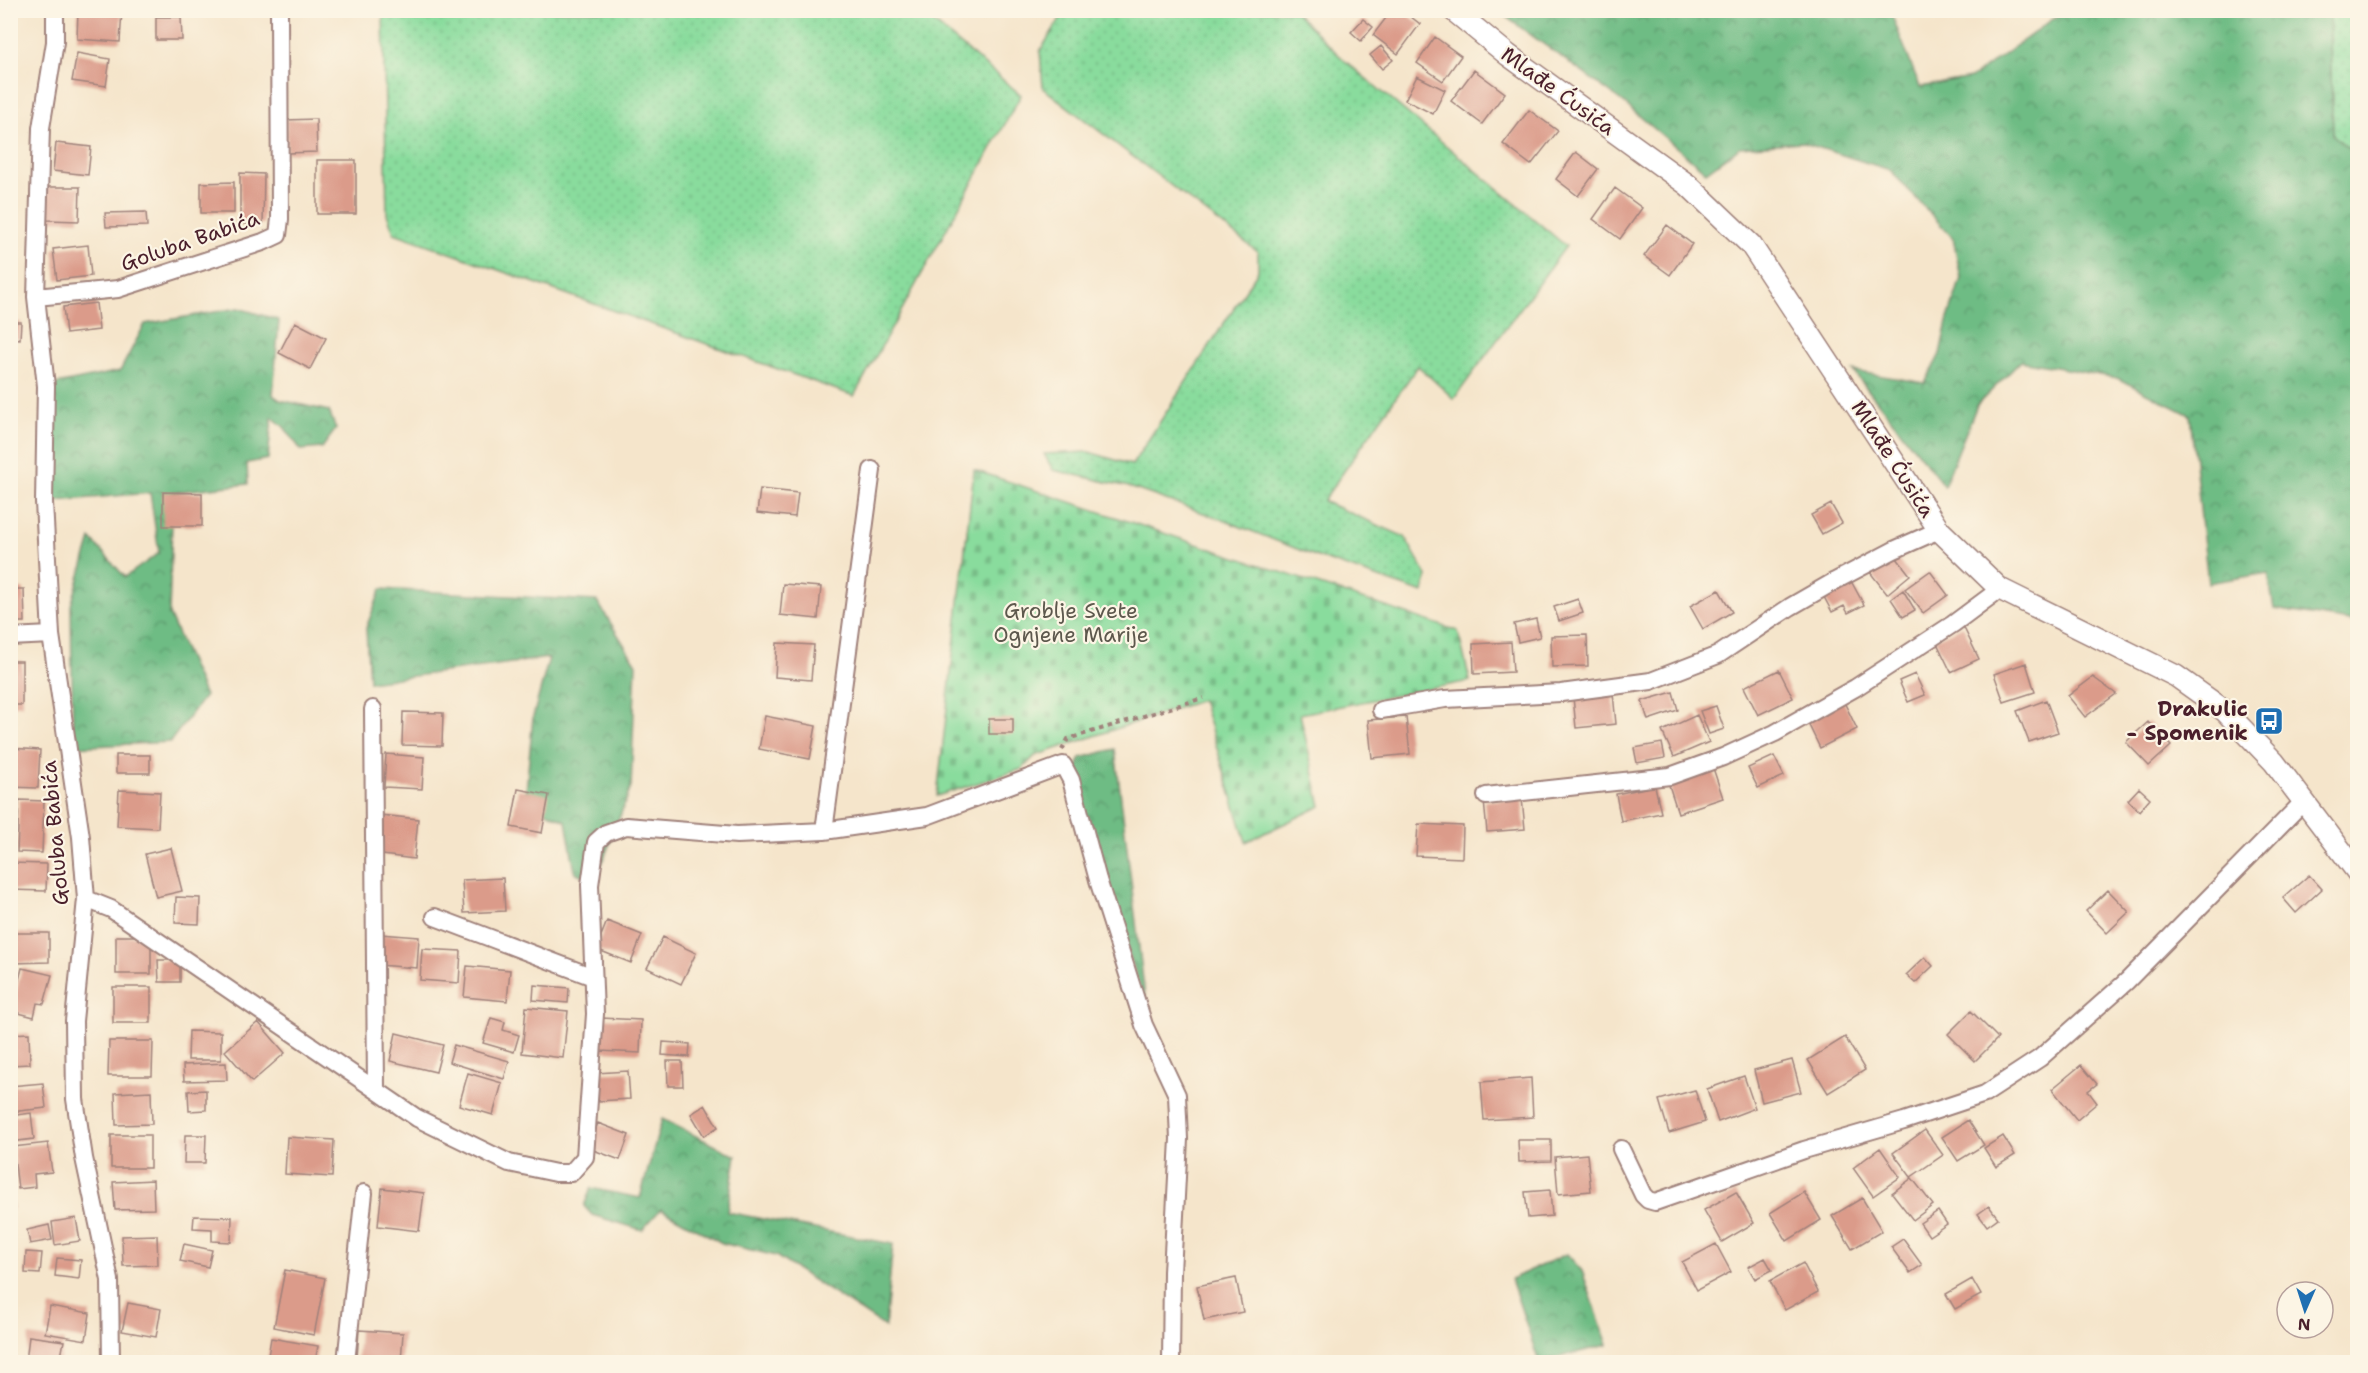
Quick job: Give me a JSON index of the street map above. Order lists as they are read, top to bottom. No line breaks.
{"streets":{"street":["Mlađe Ćusića","Goluba Babića"]},"parks":["Groblje Svete Ognjene Marije"],"places":{"bus stop":["Drakulic - Spomenik"]},"north":"bottom"}
